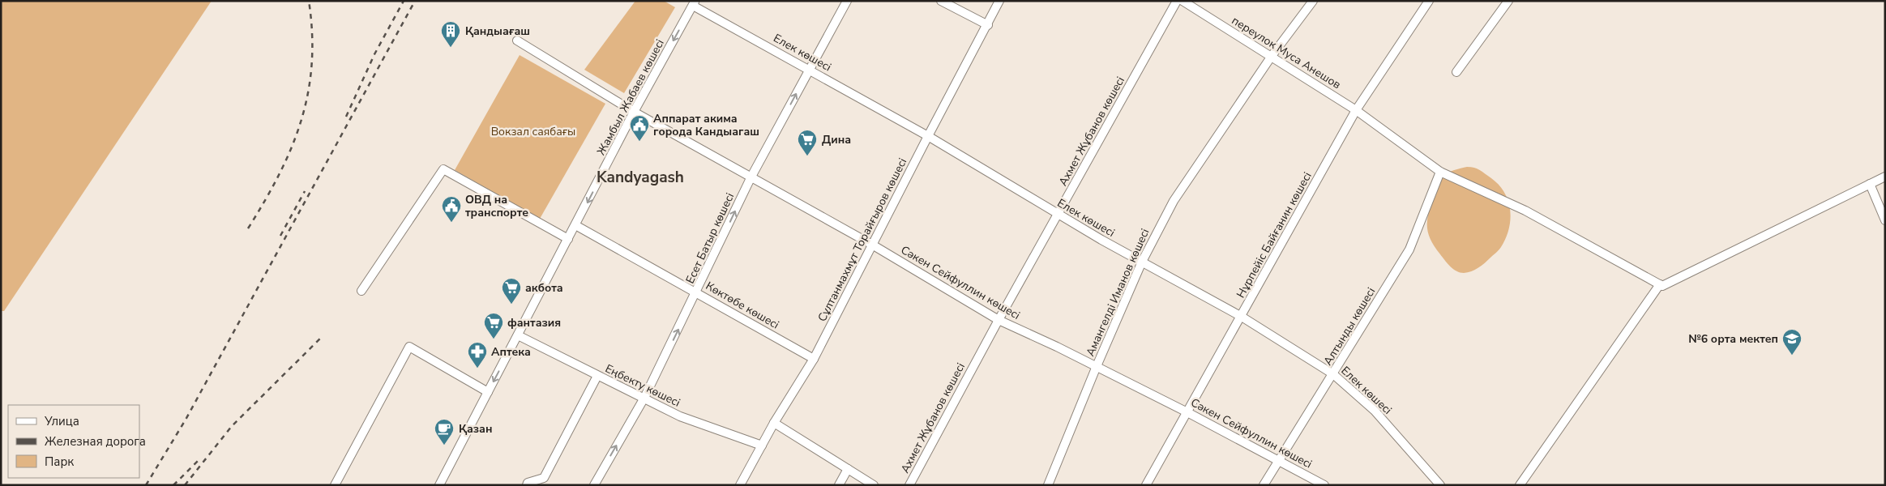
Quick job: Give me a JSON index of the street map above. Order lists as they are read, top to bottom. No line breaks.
{"streets":{"street":["Елек көшесі","переулок Муса Анешов","Жамбыл Жабаев көшесі","Ахмет Жұбанов көшесі","Нұрпейіс Байғанин көшесі","Есет Батыр көшесі","Сұлтанмахмұт Торайғыров көшесі","Сәкен Сейфуллин көшесі","Амангелді Иманов көшесі","Көктөбе көшесі","Алтынды көшесі","Еңбекту көшесі"]},"crossings":[["Елек көшесі","Жамбыл Жабаев көшесі"],["Елек көшесі","Ахмет Жұбанов көшесі"],["Елек көшесі","Нұрпейіс Байғанин көшесі"],["Елек көшесі","Есет Батыр көшесі"],["Елек көшесі","Сұлтанмахмұт Торайғыров көшесі"],["Елек көшесі","Амангелді Иманов көшесі"],["Елек көшесі","Алтынды көшесі"],["переулок Муса Анешов","Нұрпейіс Байғанин көшесі"],["переулок Муса Анешов","Амангелді Иманов көшесі"],["переулок Муса Анешов","Алтынды көшесі"],["Жамбыл Жабаев көшесі","Сәкен Сейфуллин көшесі"],["Жамбыл Жабаев көшесі","Көктөбе көшесі"],["Жамбыл Жабаев көшесі","Еңбекту көшесі"],["Ахмет Жұбанов көшесі","Сәкен Сейфуллин көшесі"],["Нұрпейіс Байғанин көшесі","Сәкен Сейфуллин көшесі"],["Есет Батыр көшесі","Сәкен Сейфуллин көшесі"],["Есет Батыр көшесі","Көктөбе көшесі"],["Есет Батыр көшесі","Еңбекту көшесі"],["Сұлтанмахмұт Торайғыров көшесі","Сәкен Сейфуллин көшесі"],["Сұлтанмахмұт Торайғыров көшесі","Көктөбе көшесі"],["Сұлтанмахмұт Торайғыров көшесі","Еңбекту көшесі"],["Сәкен Сейфуллин көшесі","Амангелді Иманов көшесі"],["Сәкен Сейфуллин көшесі","Алтынды көшесі"]],"one_way":["Жамбыл Жабаев көшесі","Есет Батыр көшесі"],"districts":["Kandyagash"],"parks":["Вокзал саябағы"],"places":{"building":["Қандыағаш"],"public building":["Аппарат акима города Кандыагаш","ОВД на транспорте"],"supermarket":["Дина","акбота","фантазия"],"school or university":["№6 орта мектеп"],"pharmacy":["Аптека"],"cafe":["Қазан"]},"legend":["Улица","Железная дорога","Парк"]}
